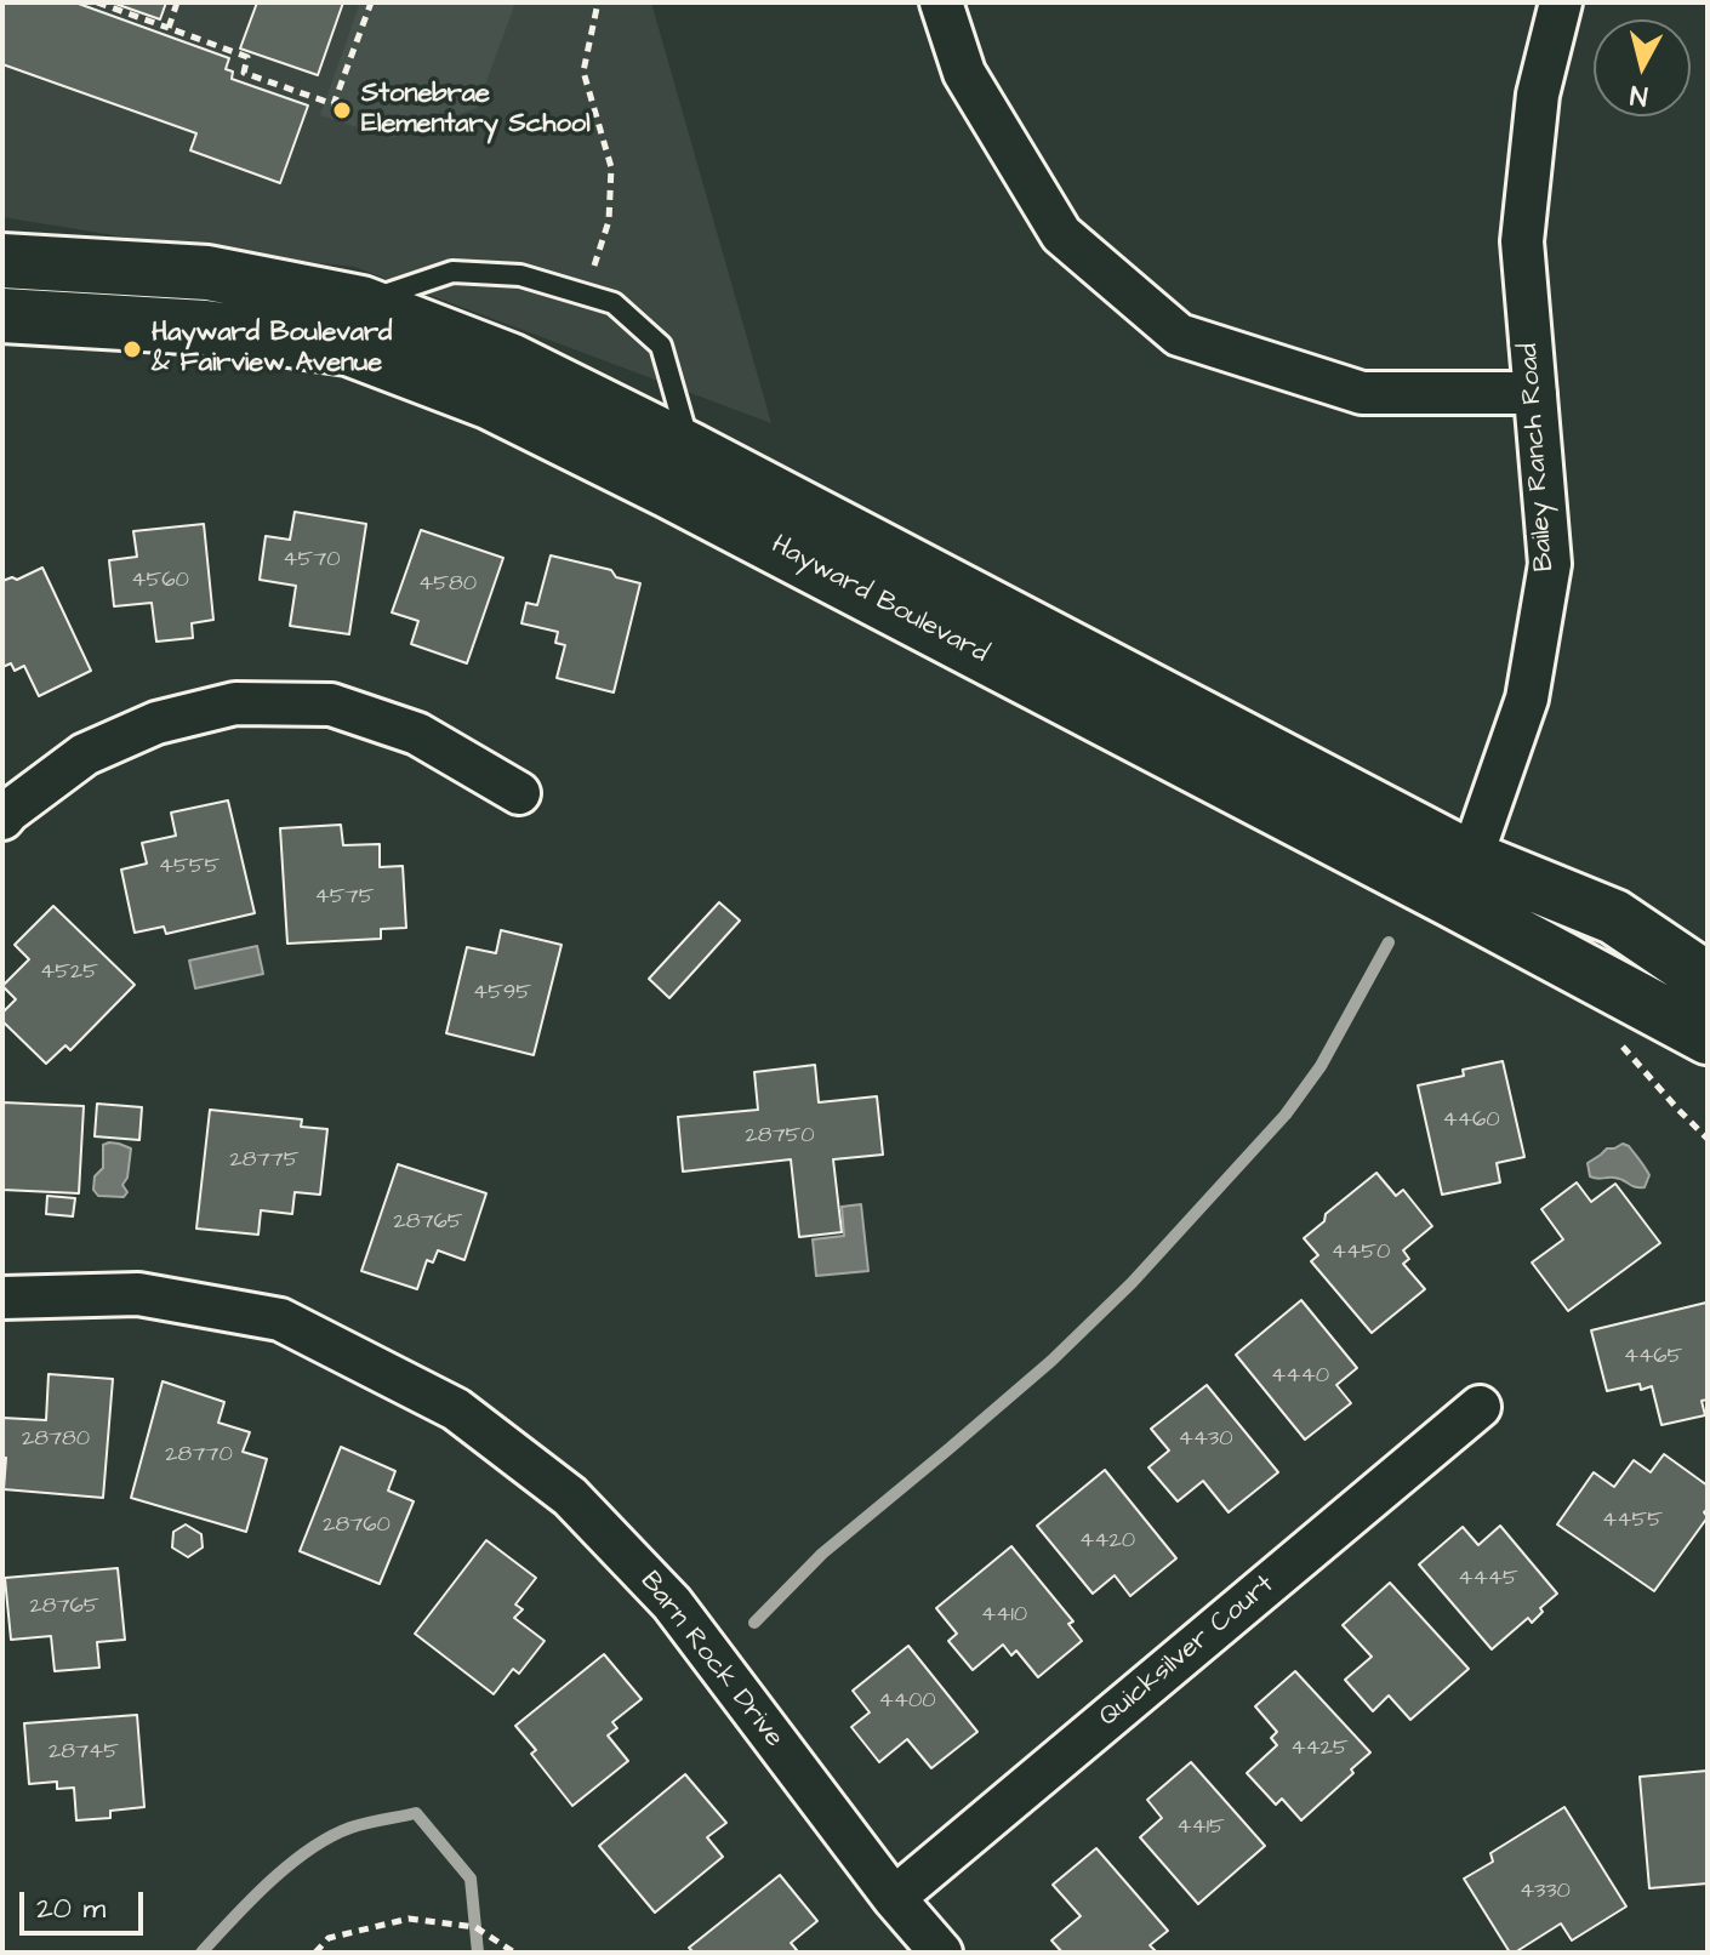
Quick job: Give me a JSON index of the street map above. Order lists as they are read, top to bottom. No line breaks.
{"streets":{"main road":["Hayward Boulevard"],"street":["Bailey Ranch Road","Quicksilver Court","Barn Rock Drive"]},"crossings":[["Bailey Ranch Road","Hayward Boulevard"],["Quicksilver Court","Barn Rock Drive"]],"places":["Stonebrae Elementary School","Hayward Boulevard & Fairview Avenue"],"house_numbers":["4570","4560","4580","4555","4575","4525","4595","4460","28750","28775","28765","4450","4465","4440","28780","4430","28770","4455","28760","4420","4445","28765","4410","4400","4425","28745","4415","4330"],"scale_bar":"20 m","north":"bottom"}
